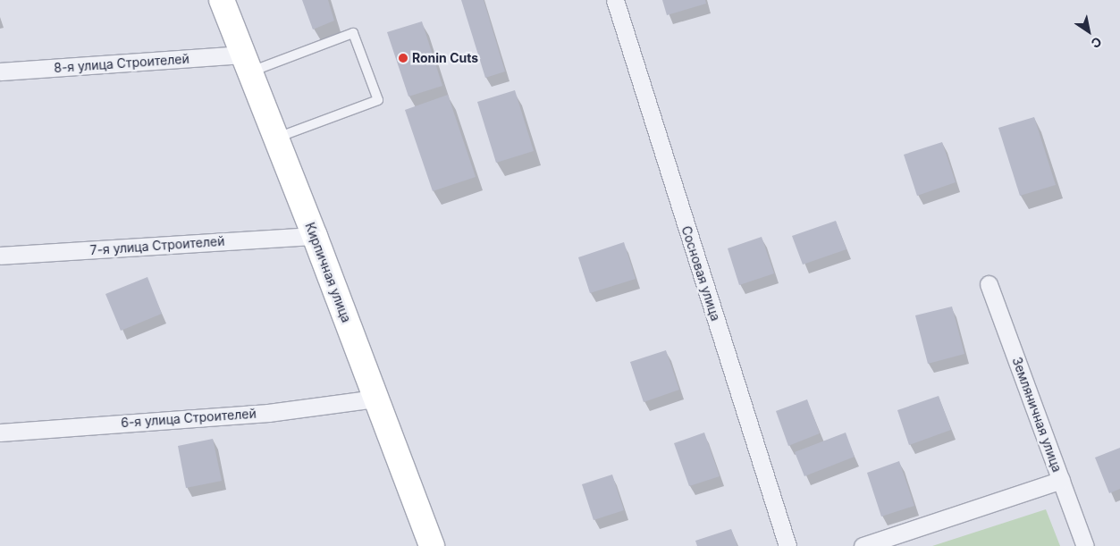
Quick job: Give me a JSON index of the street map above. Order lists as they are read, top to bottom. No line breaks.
{"streets":{"main road":["Кирпичная улица"],"street":["8-я улица Строителей","7-я улица Строителей","Сосновая улица","Земляничная улица","6-я улица Строителей"]},"crossings":[["8-я улица Строителей","Кирпичная улица"],["7-я улица Строителей","Кирпичная улица"],["Кирпичная улица","6-я улица Строителей"]],"places":["Ronin Cuts"],"north":"bottom right"}
